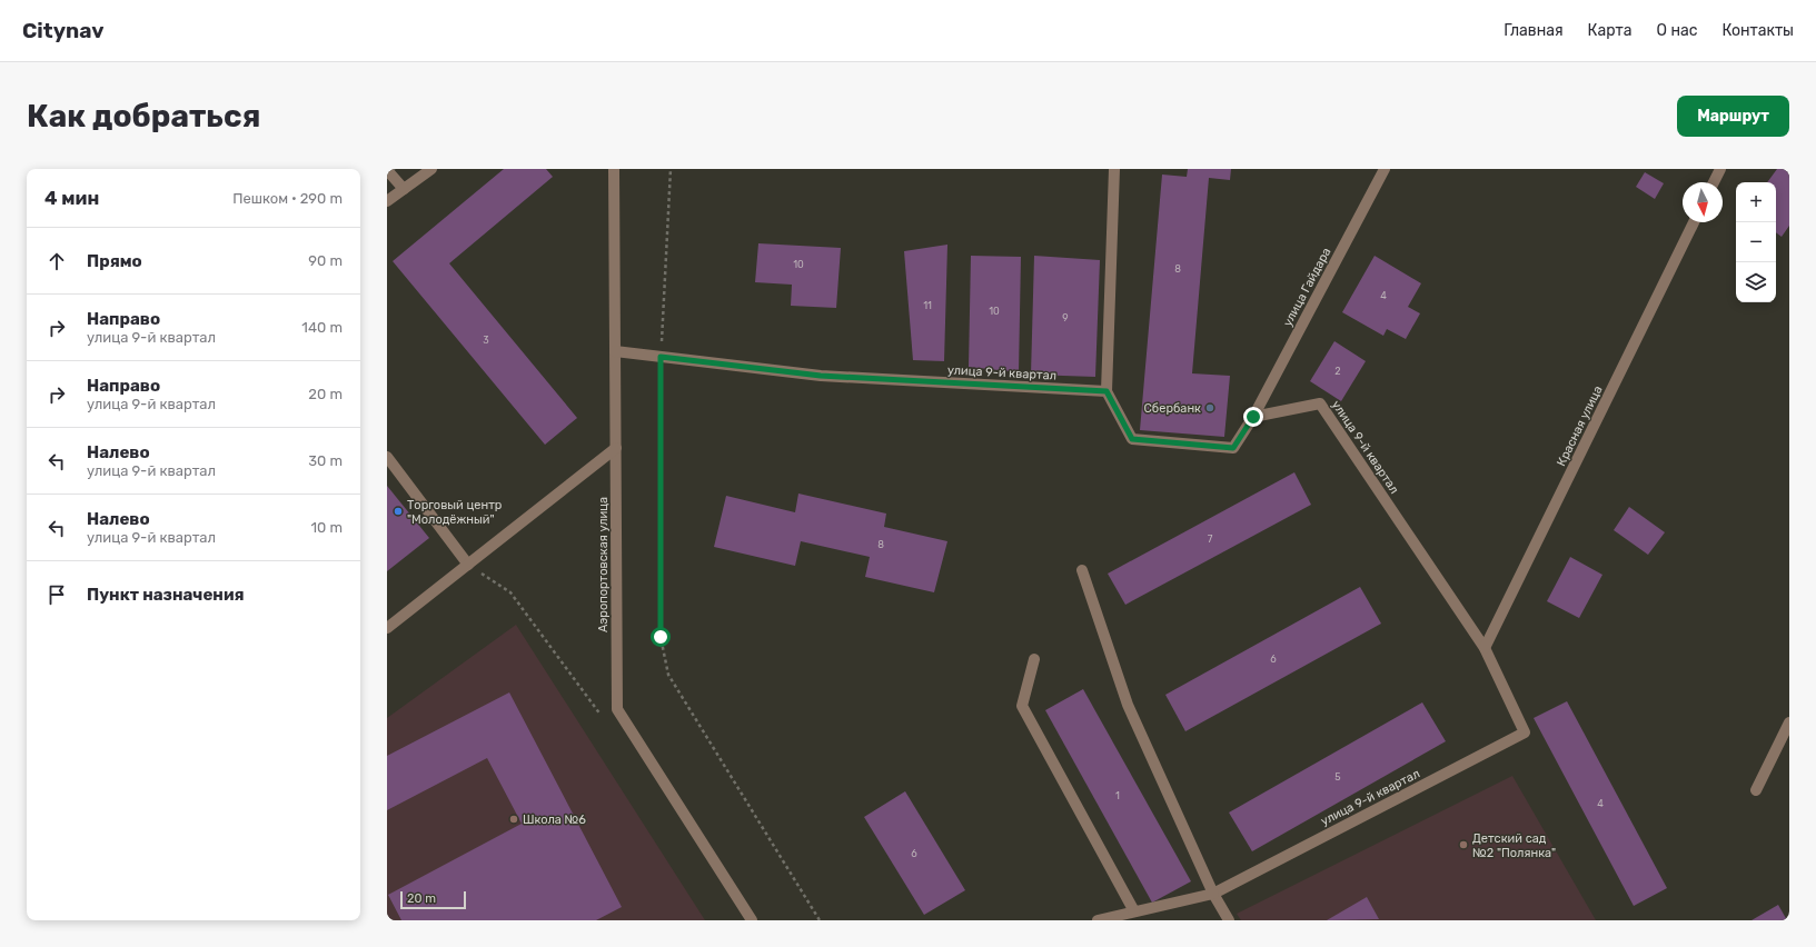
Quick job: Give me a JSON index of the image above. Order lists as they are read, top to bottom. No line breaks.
{"streets":{"street":["улица Гайдара","улица 9-й квартал","Красная улица","Аэропортовская улица"]},"crossings":[["улица Гайдара","улица 9-й квартал"],["улица 9-й квартал","Красная улица"],["улица 9-й квартал","Аэропортовская улица"]],"places":["Сбербанк","Торговый центр \"Молодёжный\"","Школа №6","Детский сад №2 \"Полянка\""],"house_numbers":["10","8","4","11","10","9","3","2","7","8","6","5","1","4","6"],"scale_bar":"20 m","north":"bottom","page":{"header":"Citynav","nav":["Главная","Карта","О нас","Контакты"],"buttons":"Маршрут","title":"Как добраться","heading":["4 мин","Пешком · 290 m"],"map_buttons":["+","−"],"list":[["Прямо","90 m"],["Направо","улица 9-й квартал","140 m"],["Направо","улица 9-й квартал","20 m"],["Налево","улица 9-й квартал","30 m"],["Налево","улица 9-й квартал","10 m"],"Пункт назначения"],"scale":"20 m"}}
